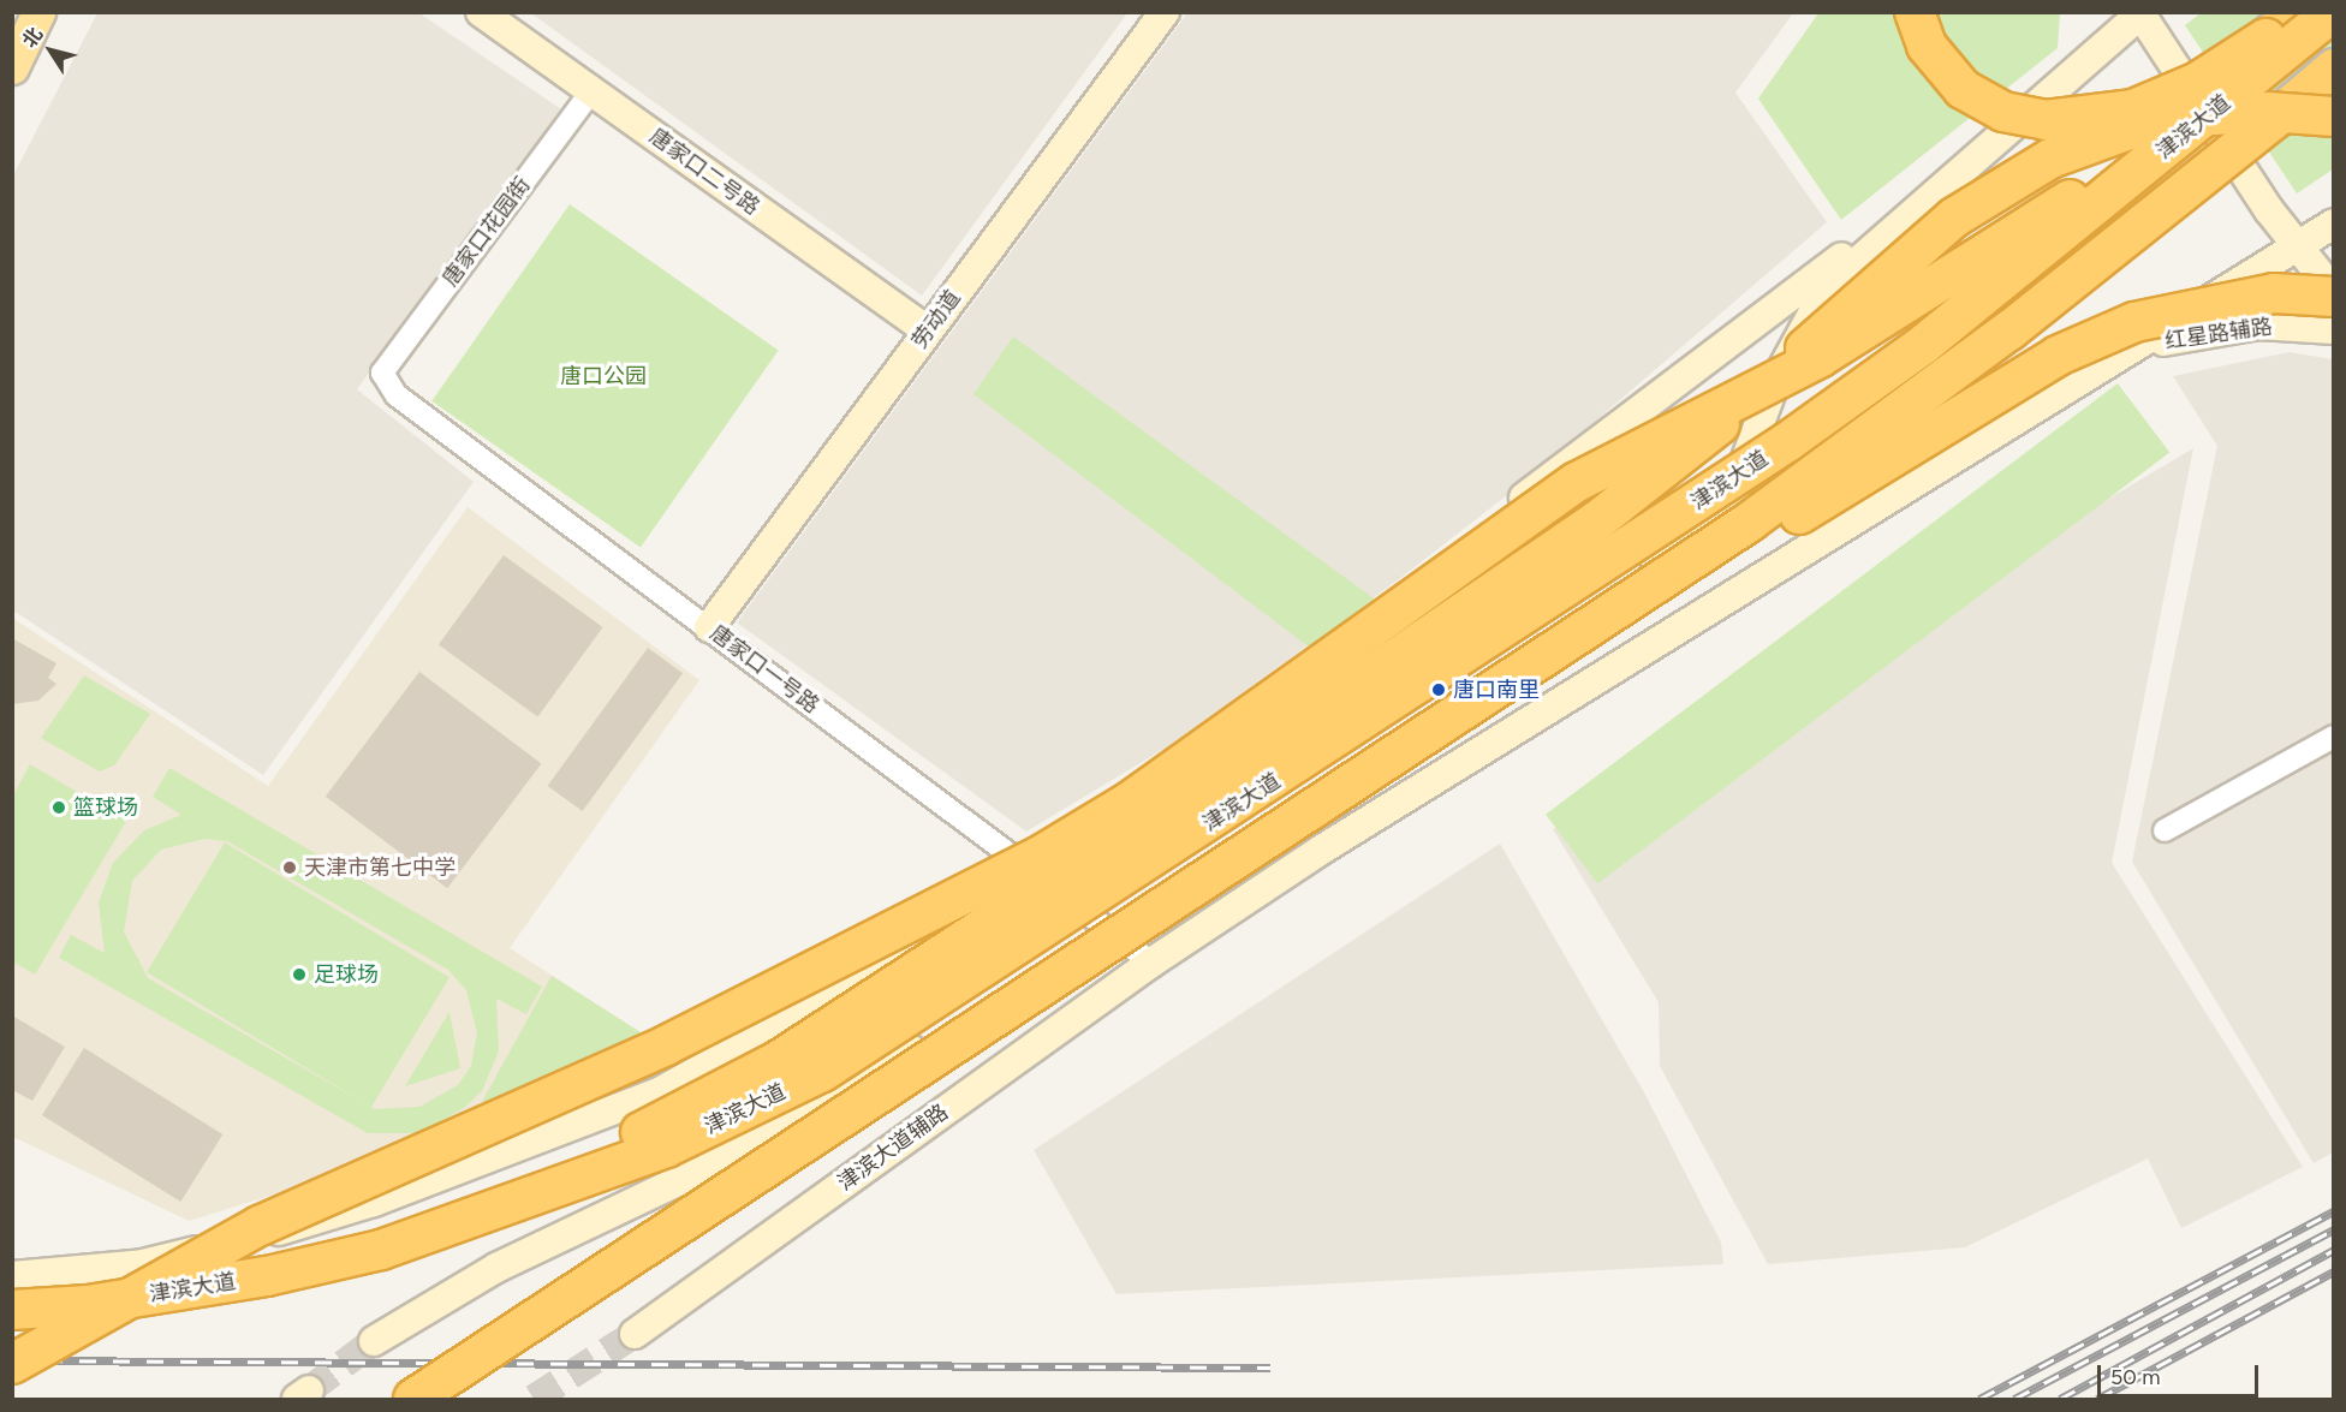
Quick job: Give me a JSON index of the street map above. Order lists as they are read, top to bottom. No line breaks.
{"streets":{"highway":["津滨大道"],"main road":["唐家口二号路","劳动道","红星路辅路","津滨大道辅路"],"street":["唐家口花园街","唐家口一号路"]},"crossings":[["唐家口二号路","唐家口花园街"],["唐家口二号路","劳动道"],["唐家口花园街","唐家口一号路"],["劳动道","唐家口一号路"],["红星路辅路","津滨大道辅路"],["唐家口一号路","津滨大道辅路"]],"parks":["唐口公园"],"places":["唐口南里","篮球场","天津市第七中学","足球场"],"scale_bar":"50 m","north":"top left"}
